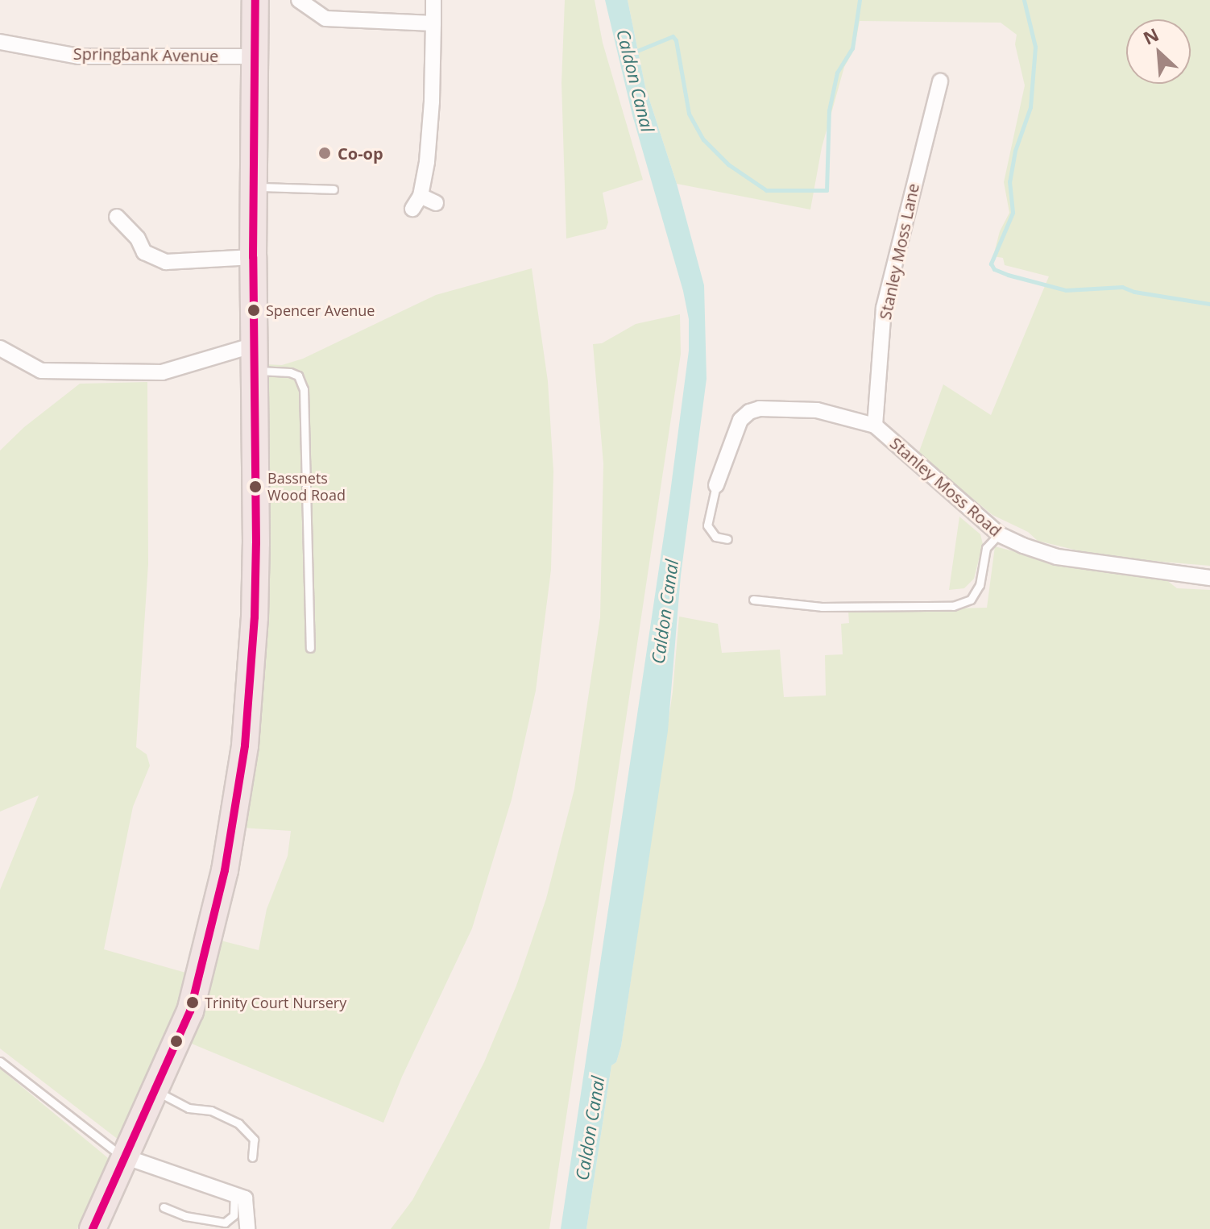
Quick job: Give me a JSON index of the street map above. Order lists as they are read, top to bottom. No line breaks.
{"streets":{"street":["Springbank Avenue","Stanley Moss Lane","Stanley Moss Road"]},"crossings":[["Stanley Moss Lane","Stanley Moss Road"]],"water":["Caldon Canal"],"places":["Co-op","Spencer Avenue","Bassnets Wood Road","Trinity Court Nursery"],"north":"top left"}
